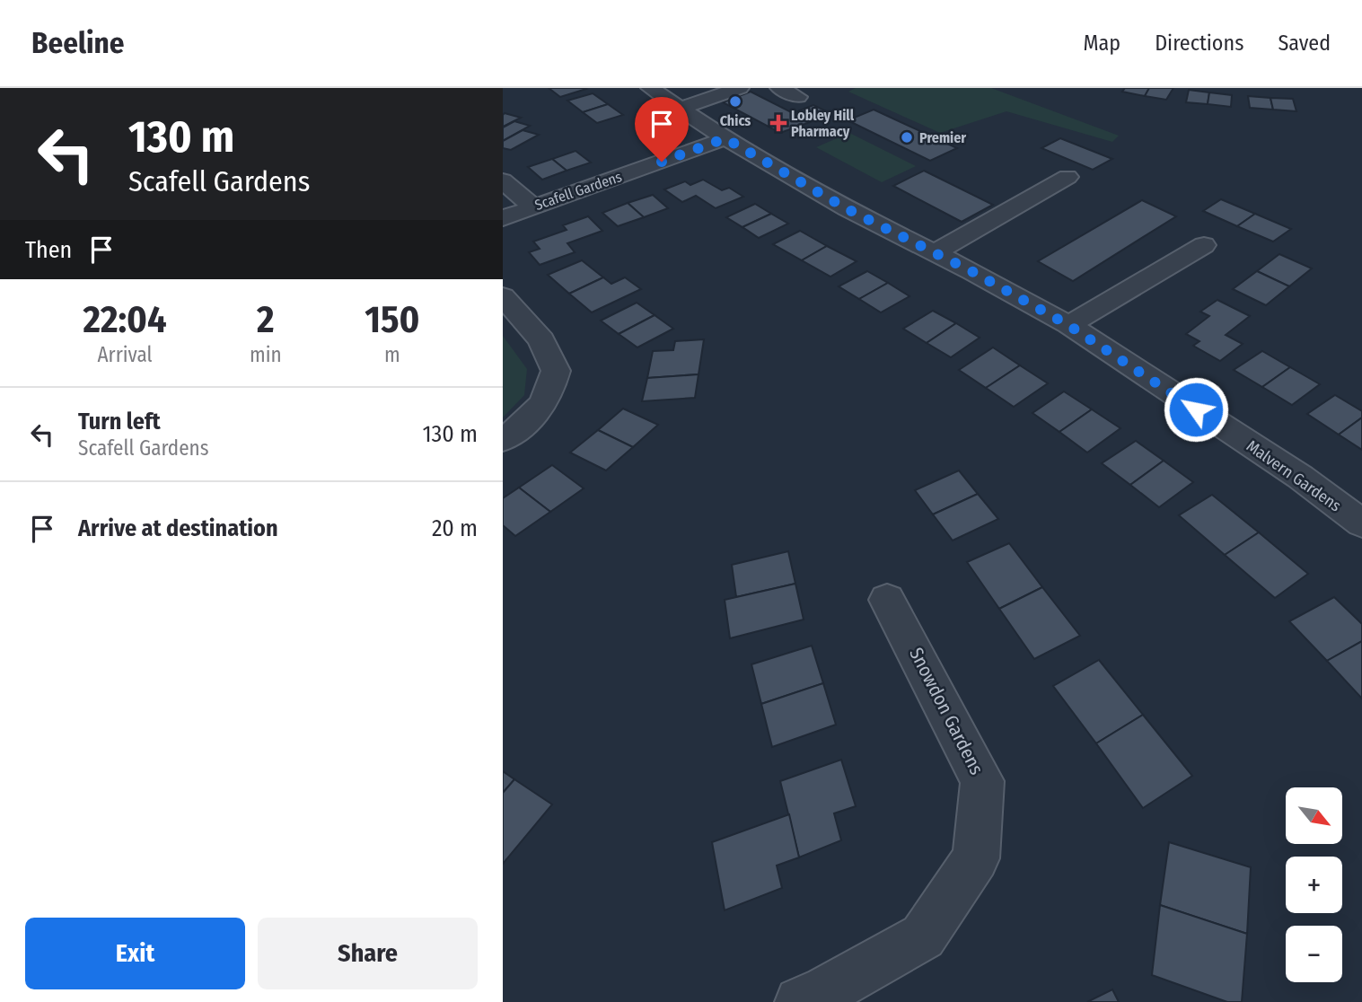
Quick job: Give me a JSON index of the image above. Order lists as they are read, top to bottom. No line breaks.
{"streets":{"street":["Scafell Gardens","Malvern Gardens","Snowdon Gardens"]},"crossings":[["Scafell Gardens","Malvern Gardens"]],"places":{"other":["Chics","Premier"],"health":["Lobley Hill Pharmacy"]},"north":"bottom right","page":{"header":"Beeline","nav":["Map","Directions","Saved"],"turn":["130 m","Scafell Gardens"],"then":"Then","eta":["22:04","Arrival","2","min","150","m"],"list":[{"name":"Turn left","note":"Scafell Gardens","value":"130 m"},{"name":"Arrive at destination","value":"20 m"}],"map_buttons":["+","−"],"buttons":["Exit","Share"]}}
